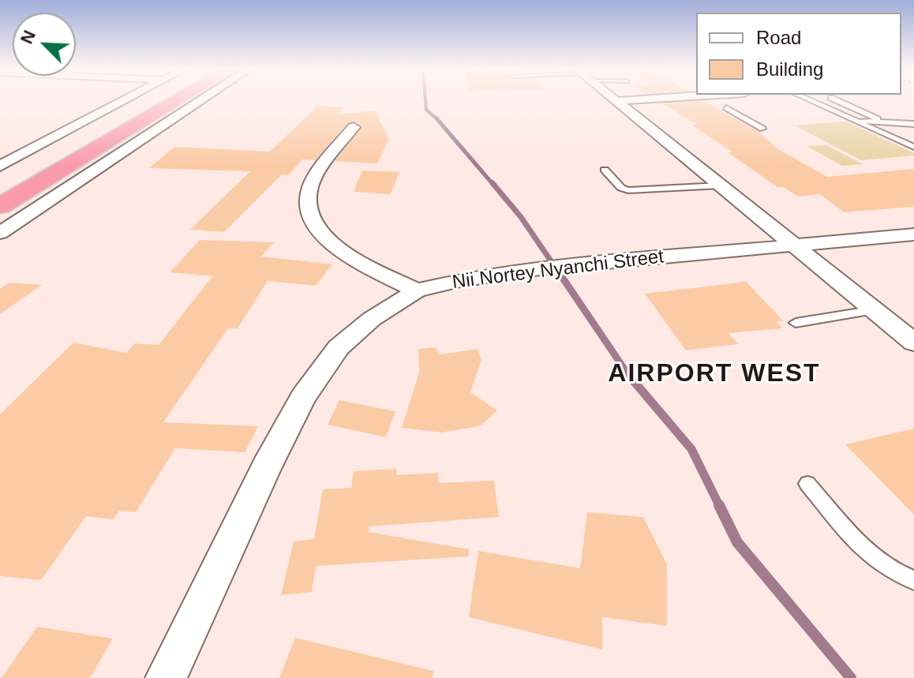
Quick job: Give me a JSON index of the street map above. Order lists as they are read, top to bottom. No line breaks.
{"streets":{"street":["Nii Nortey Nyanchi Street"]},"districts":["AIRPORT WEST"],"legend":["Road","Building"],"north":"top left"}
